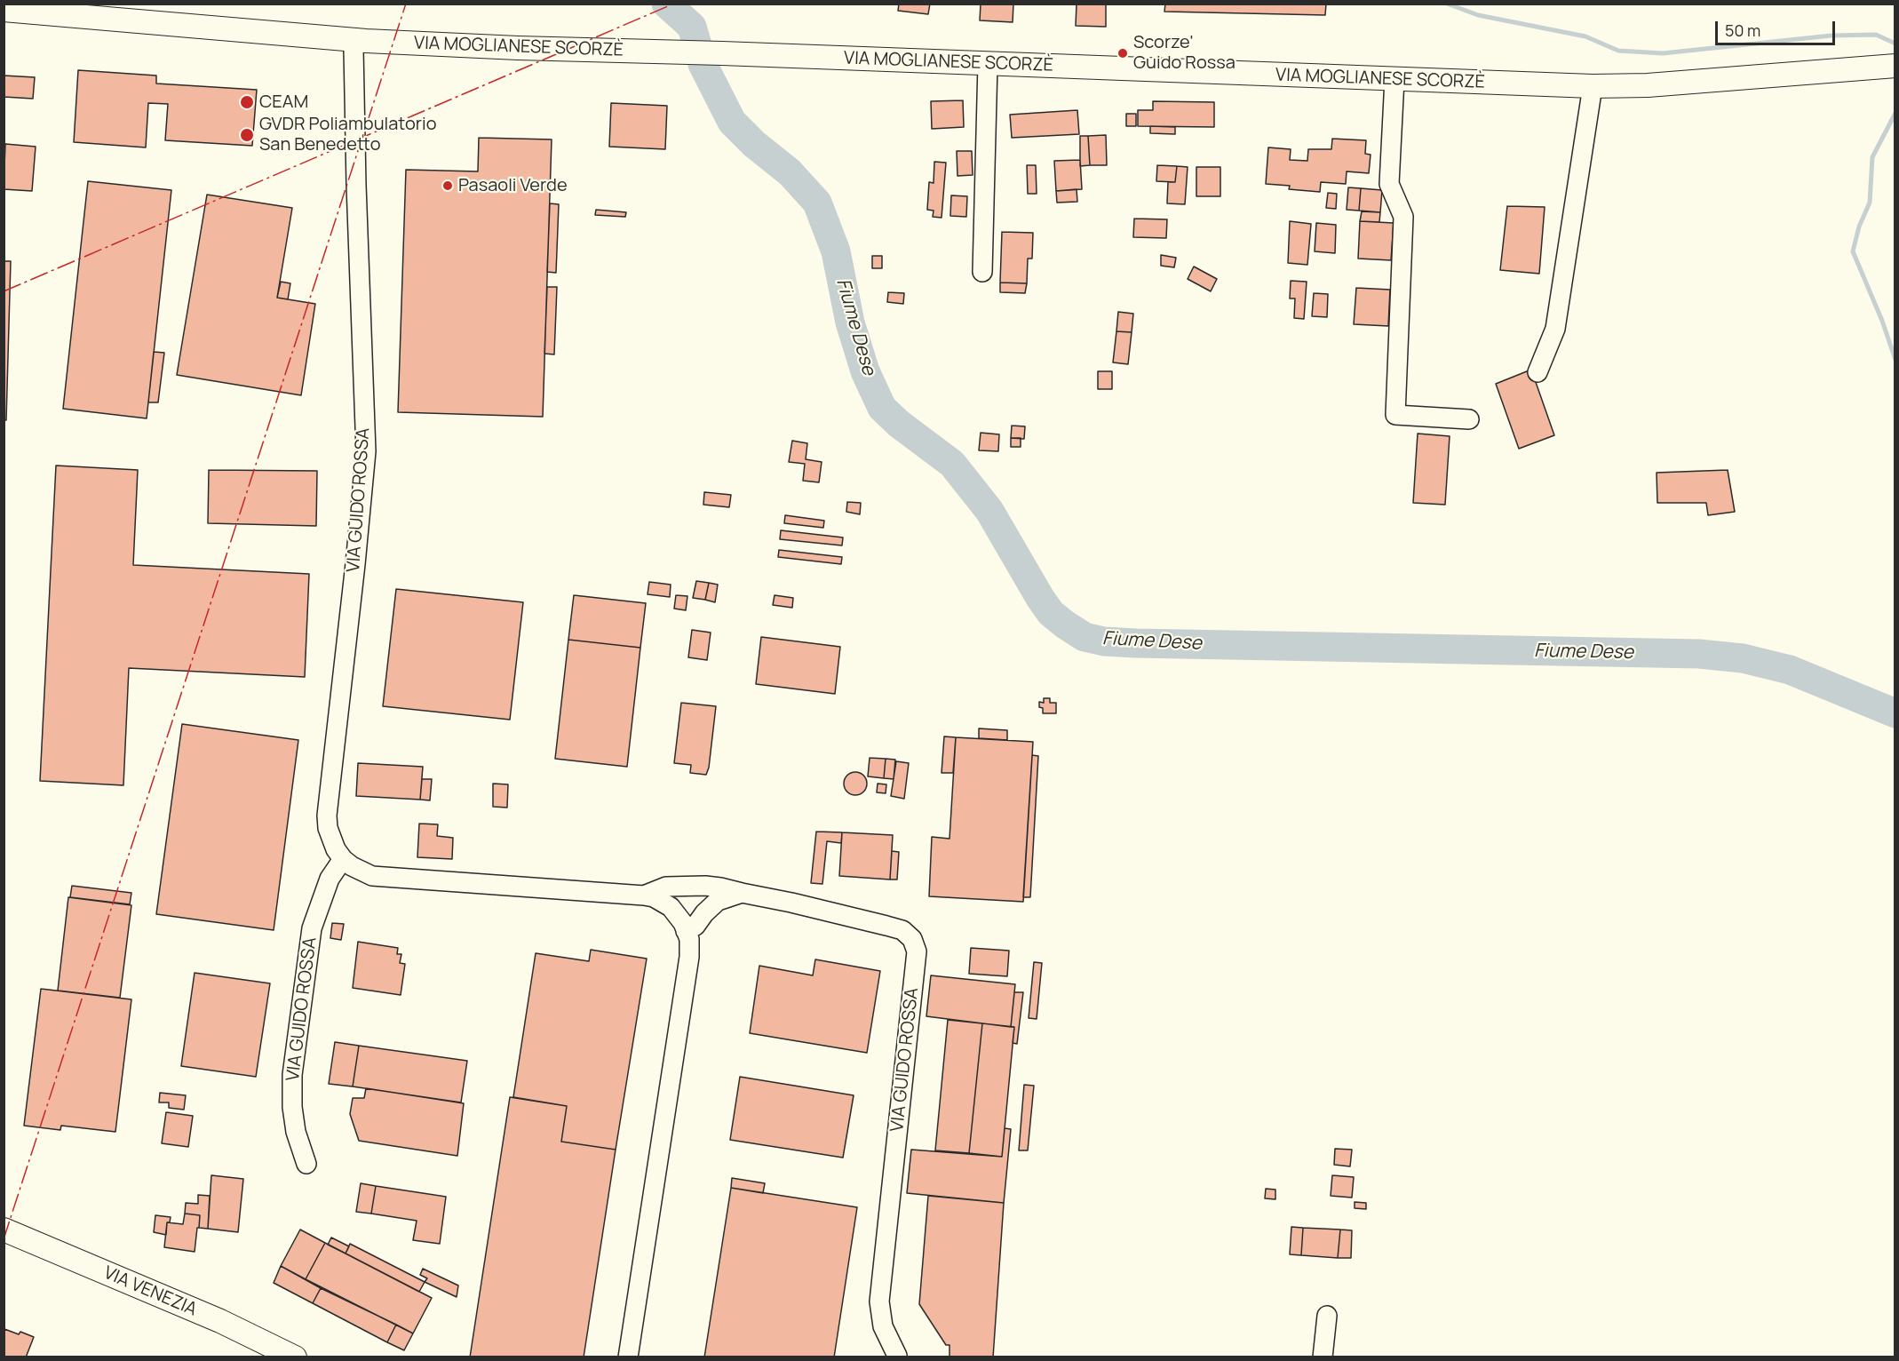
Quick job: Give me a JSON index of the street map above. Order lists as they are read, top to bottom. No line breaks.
{"streets":{"main road":["VIA MOGLIANESE SCORZÈ","VIA VENEZIA"],"street":["VIA GUIDO ROSSA"]},"crossings":[["VIA MOGLIANESE SCORZÈ","VIA GUIDO ROSSA"]],"water":["Fiume Dese"],"places":["Scorze' Guido Rossa","CEAM","GVDR Poliambulatorio San Benedetto","Pasaoli Verde"],"scale_bar":"50 m"}
